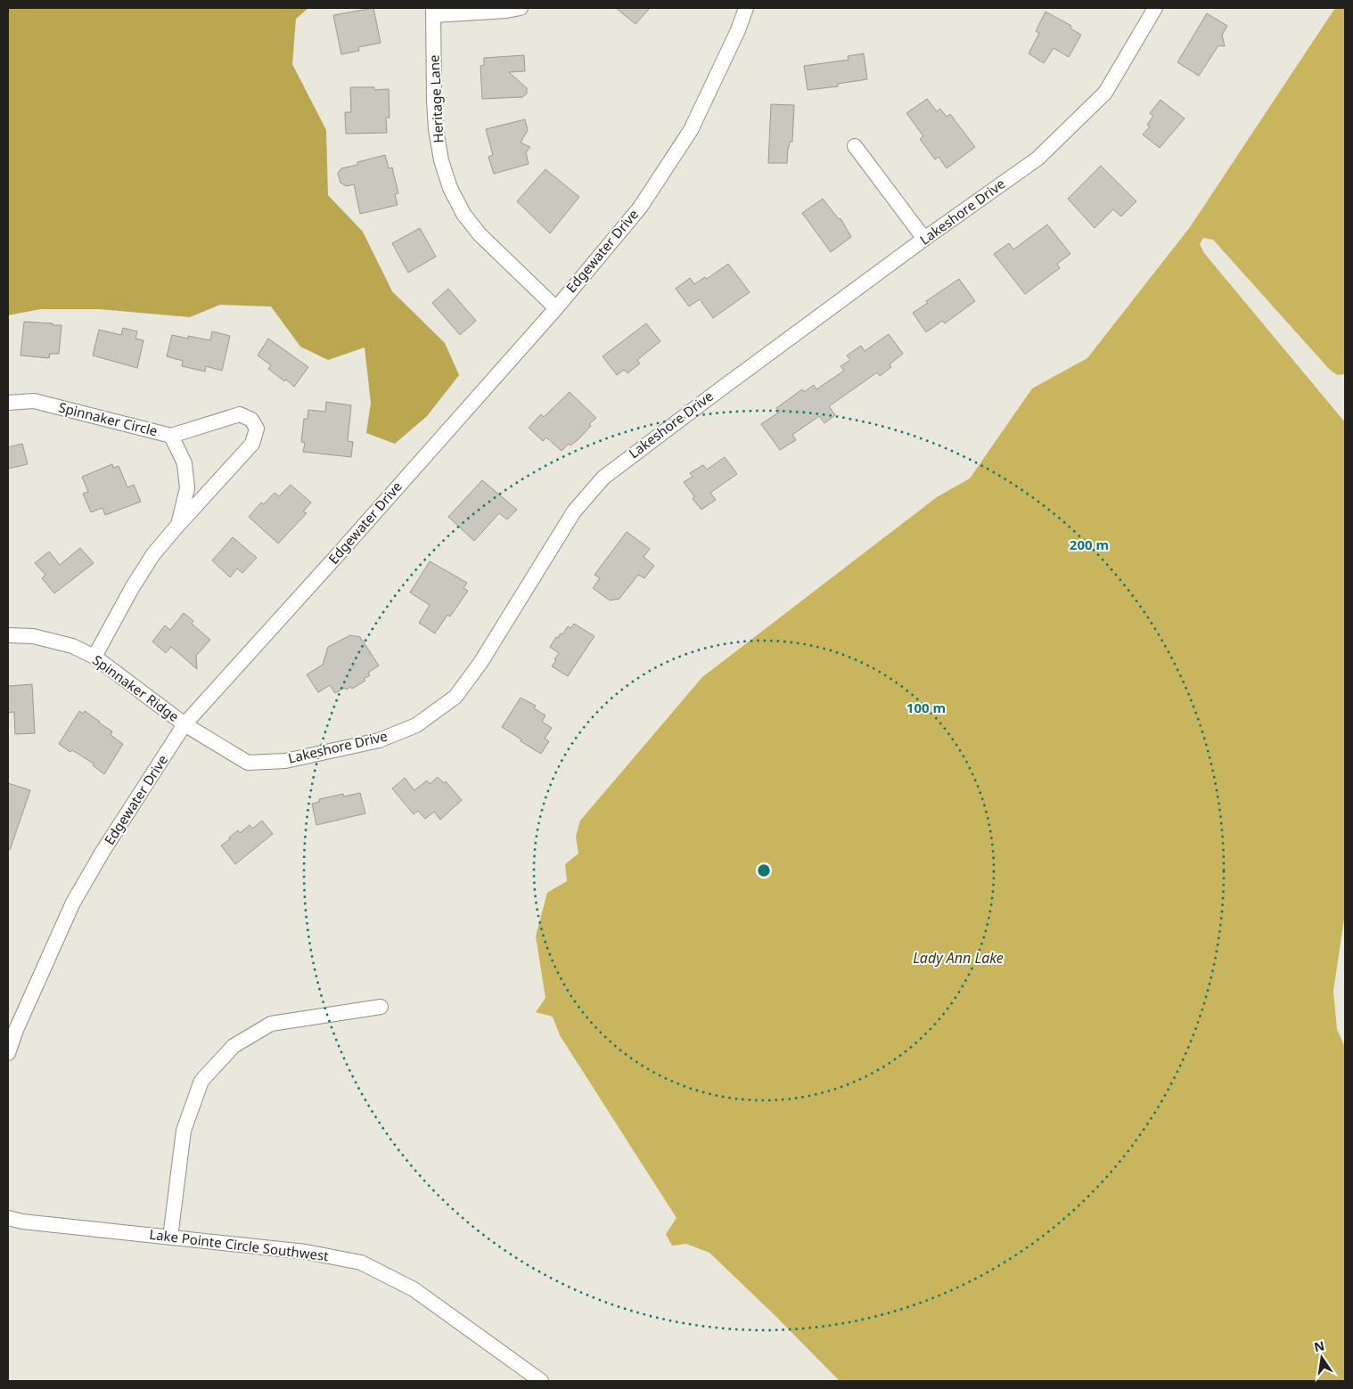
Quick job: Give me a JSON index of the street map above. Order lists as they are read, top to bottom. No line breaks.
{"streets":{"street":["Heritage Lane","Lakeshore Drive","Edgewater Drive","Spinnaker Circle","Spinnaker Ridge","Lake Pointe Circle Southwest"]},"crossings":[["Heritage Lane","Edgewater Drive"],["Lakeshore Drive","Edgewater Drive"],["Lakeshore Drive","Spinnaker Ridge"],["Edgewater Drive","Spinnaker Ridge"],["Spinnaker Circle","Spinnaker Ridge"]],"water":["Lady Ann Lake"],"north":"top","rings":["200 m","100 m"]}
